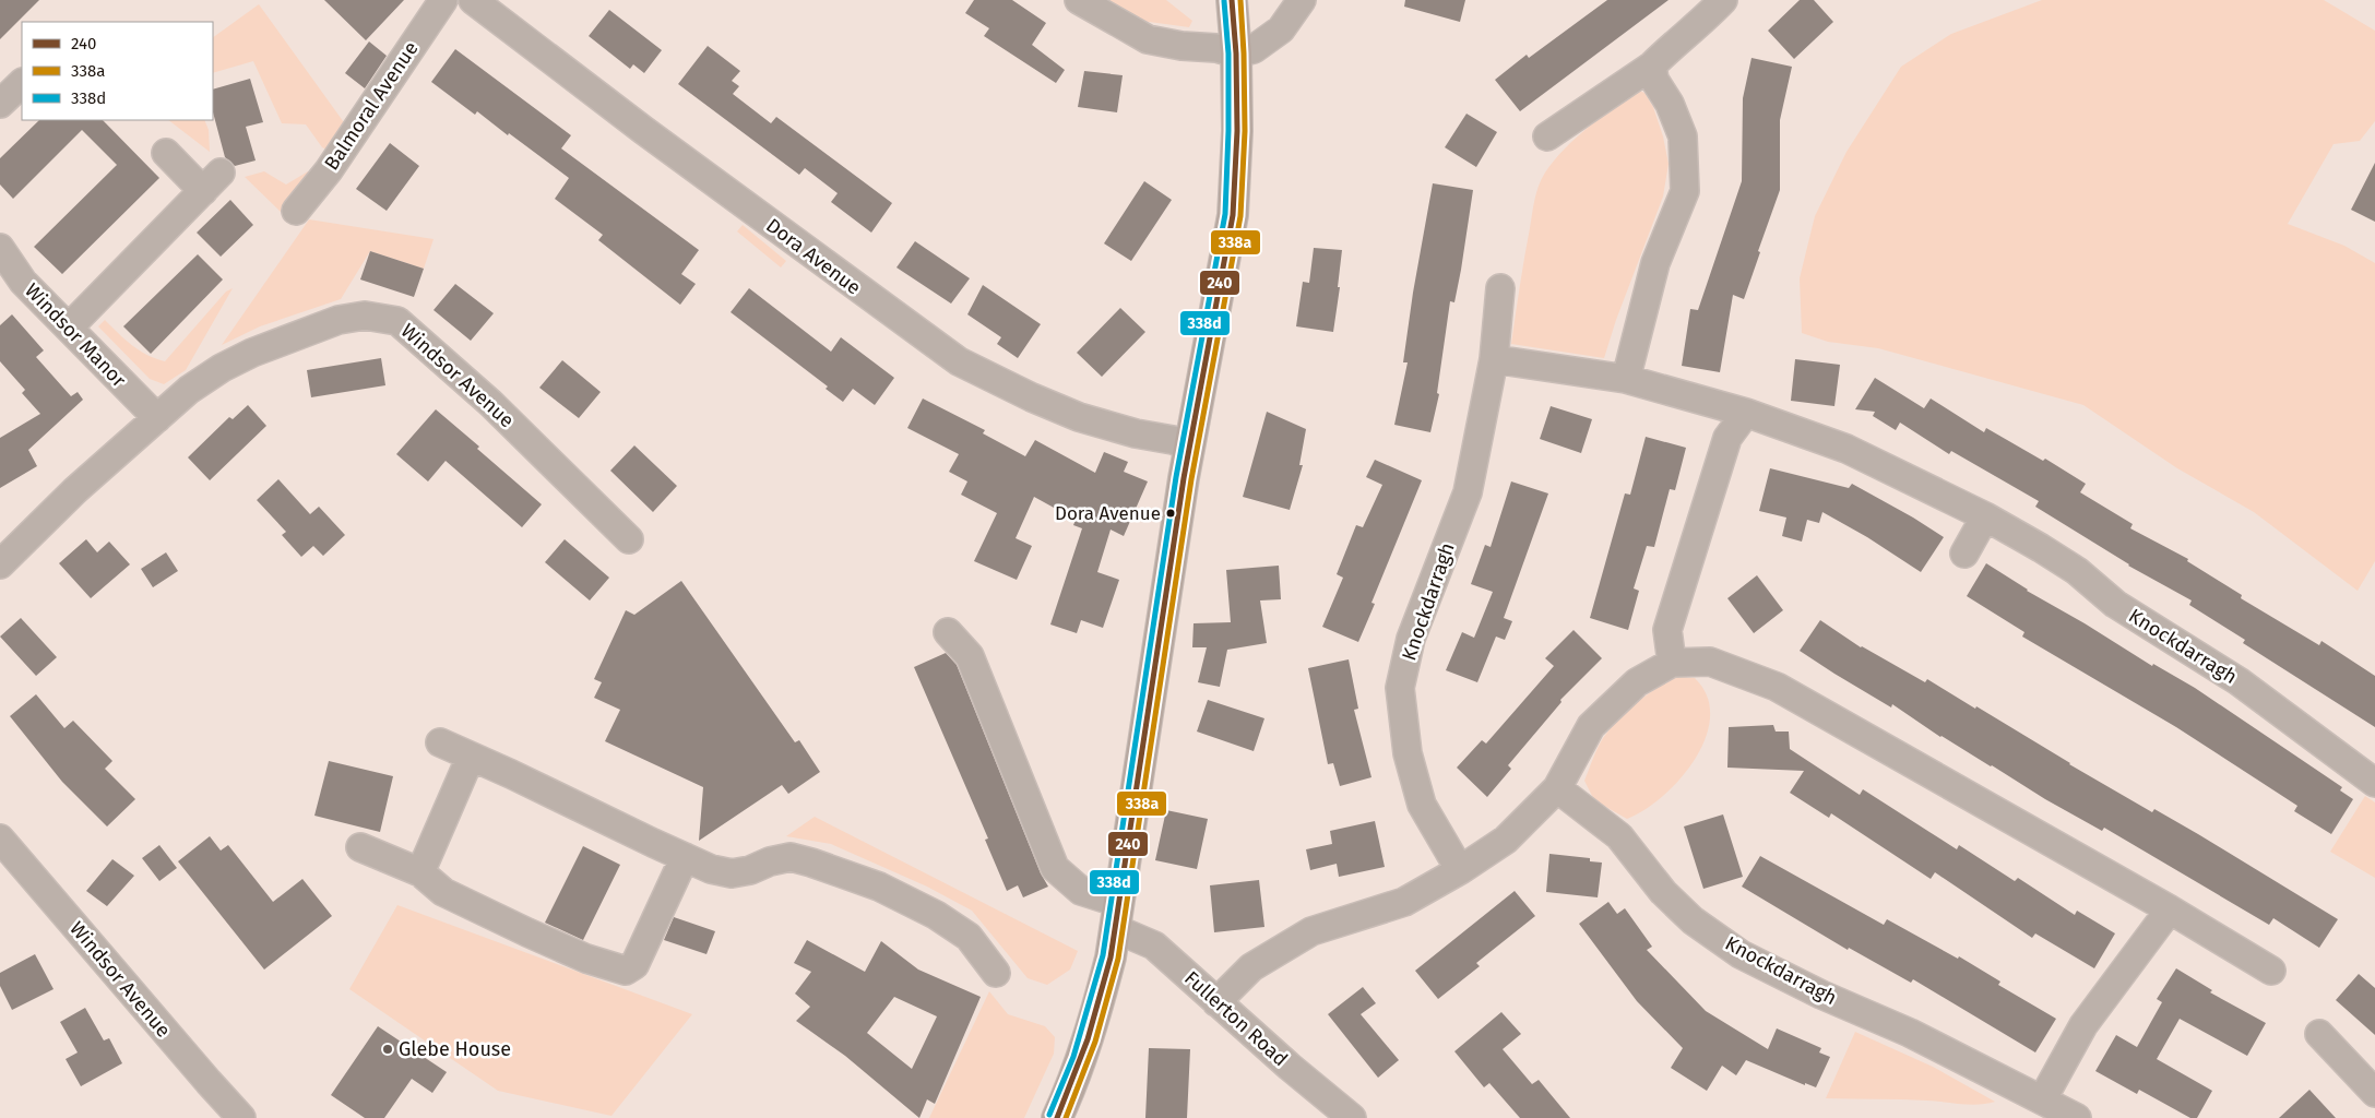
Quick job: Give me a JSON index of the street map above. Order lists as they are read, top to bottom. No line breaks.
{"streets":{"street":["Balmoral Avenue","Dora Avenue","Windsor Manor","Windsor Avenue","Knockdarragh","Fullerton Road"]},"crossings":[["Windsor Manor","Windsor Avenue"]],"places":["Dora Avenue","Glebe House"],"lines":["transit line 240","transit line 338a","transit line 338d"],"legend":["240","338a","338d"]}
